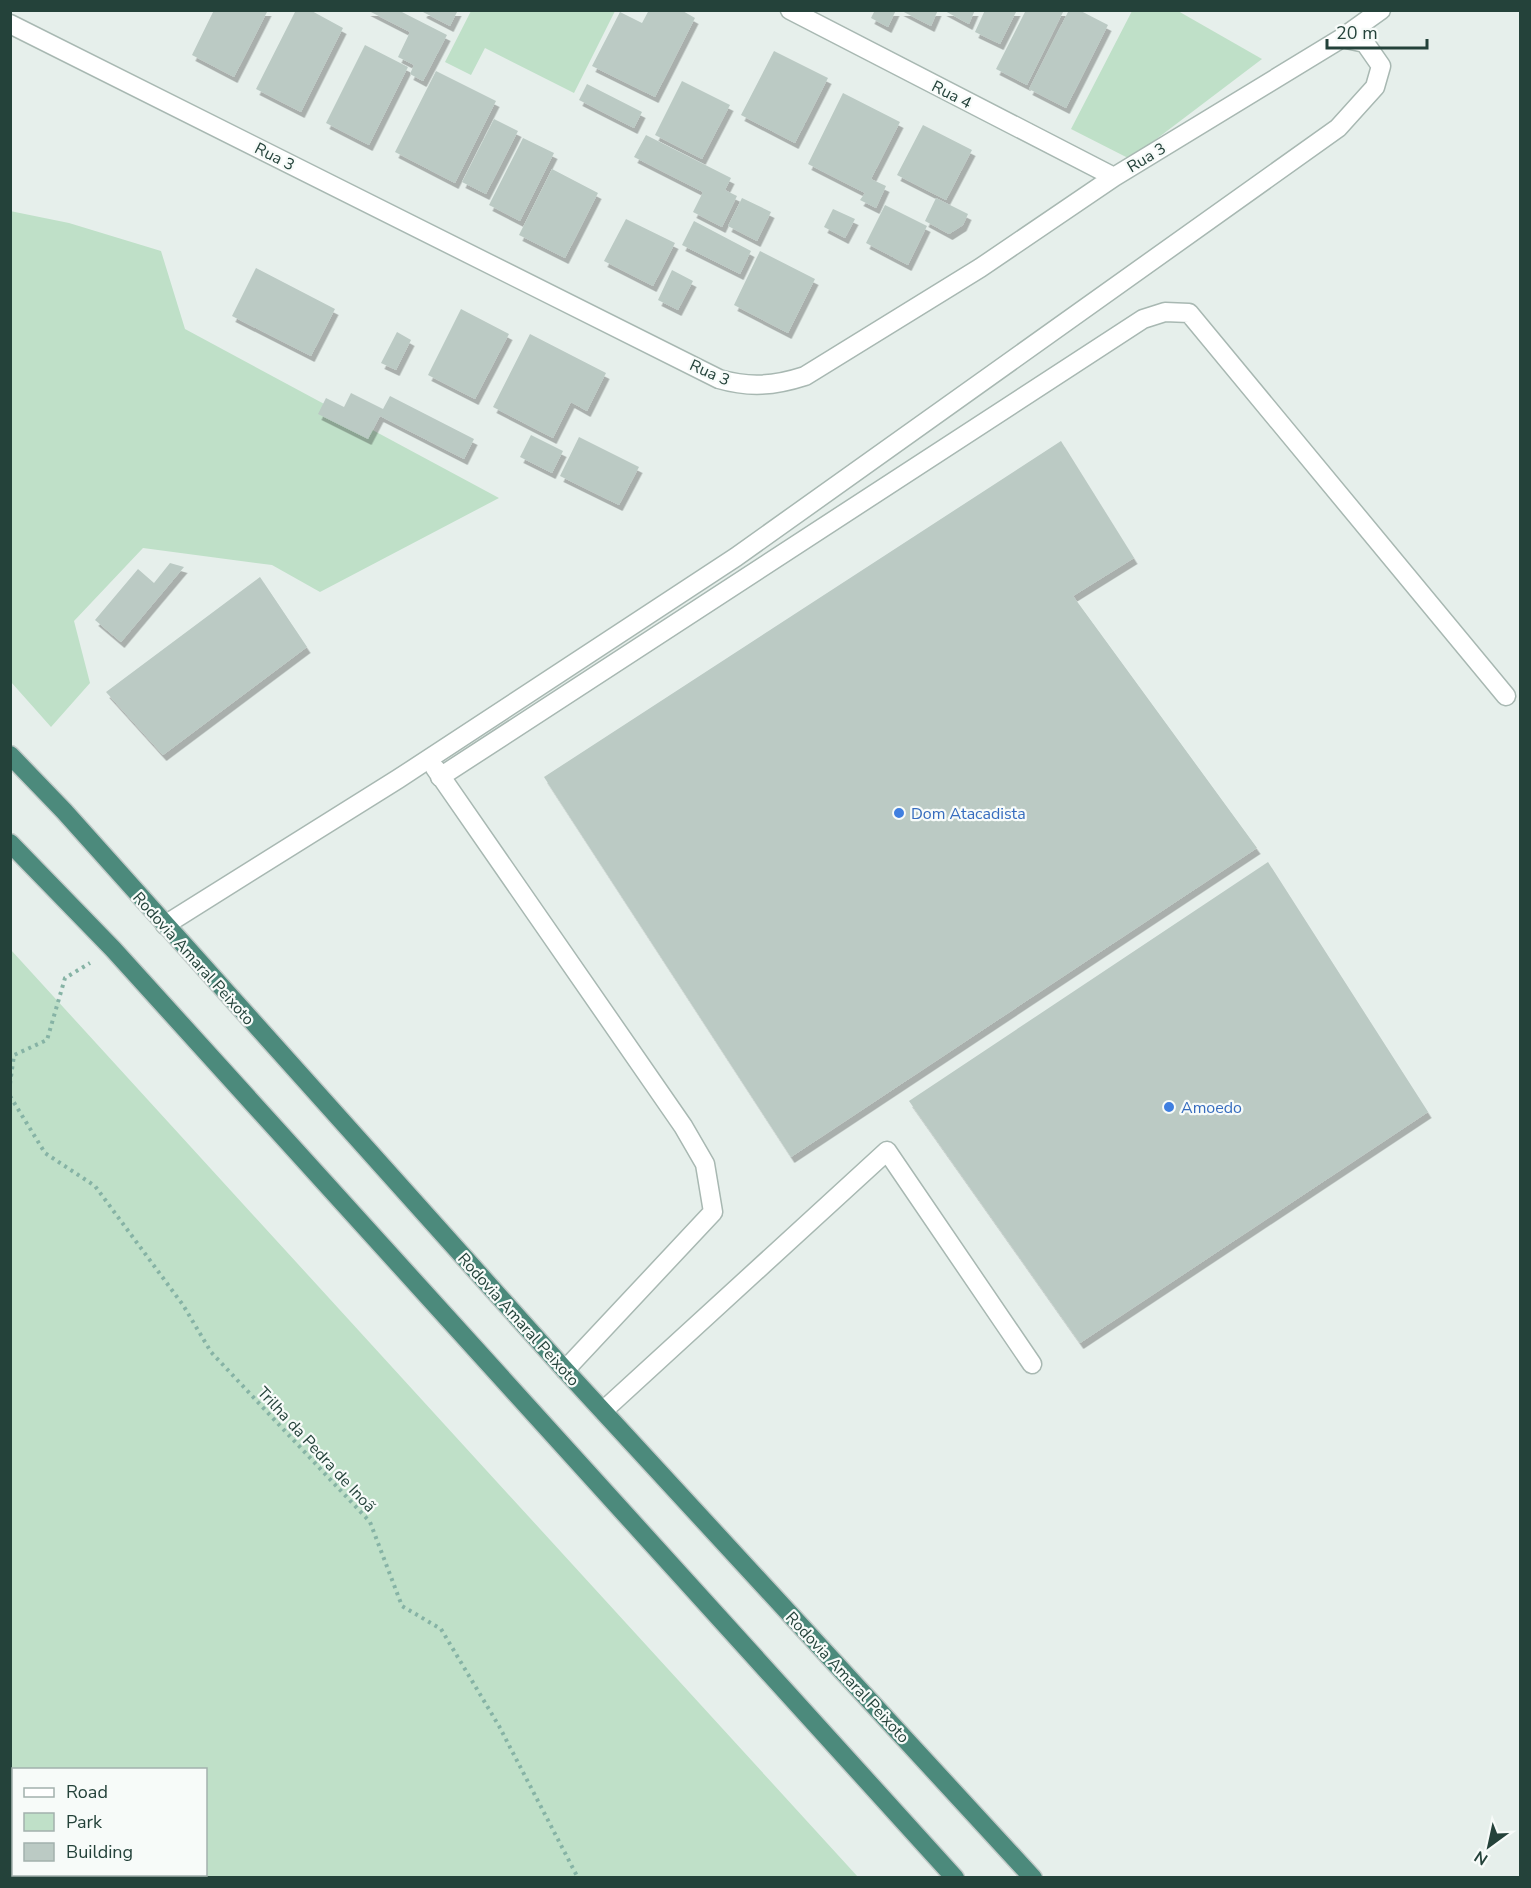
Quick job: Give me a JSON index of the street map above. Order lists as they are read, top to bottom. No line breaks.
{"streets":{"highway":["Rodovia Amaral Peixoto"],"street":["Rua 4","Rua 3"],"path":["Trilha da Pedra de Inoã"]},"crossings":[["Rua 4","Rua 3"]],"places":["Dom Atacadista","Amoedo"],"legend":["Road","Park","Building"],"scale_bar":"20 m","north":"bottom left"}
